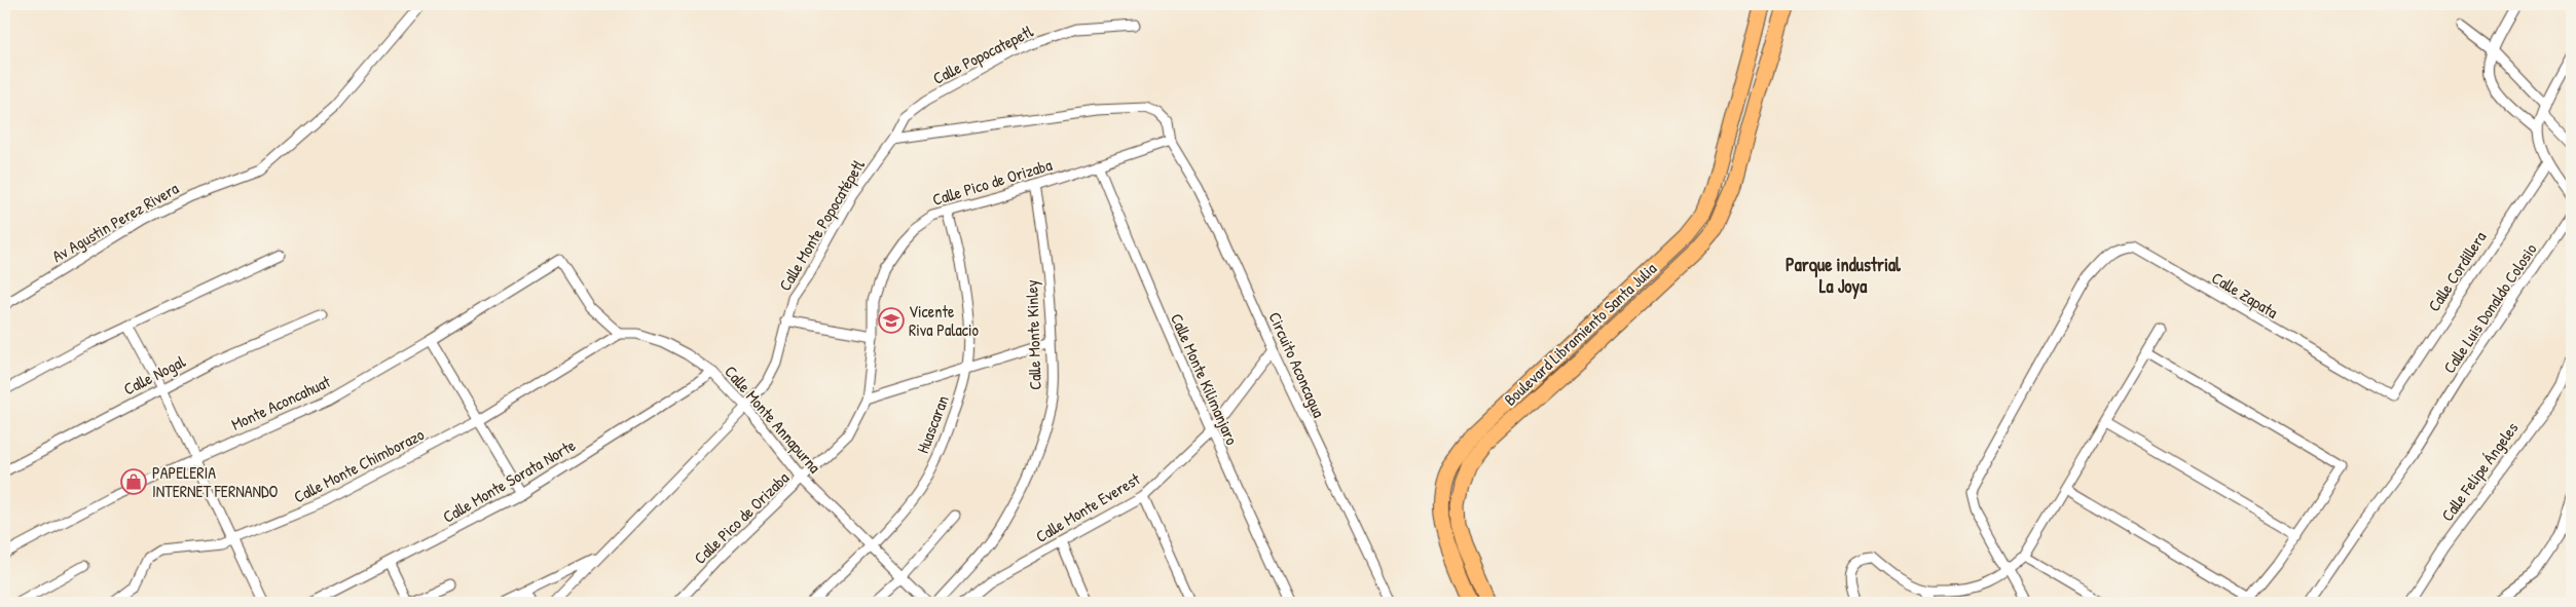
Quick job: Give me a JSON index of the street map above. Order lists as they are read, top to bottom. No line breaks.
{"streets":{"main road":["Boulevard Libramiento Santa Julia"],"street":["Calle Popocatepetl","Calle Pico de Orizaba","Av Agustin Perez Rivera","Calle Monte Popocatépetl","Calle Cordillera","Calle Zapata","Calle Luis Donaldo Colosio","Calle Monte Kinley","Circuito Aconcagua","Calle Nogal","Calle Monte Kilimanjaro","Monte Aconcahuat","Calle Monte Annapurna","Huascaran","Calle Monte Chimborazo","Calle Felipe Ángeles","Calle Monte Sorata Norte","Calle Monte Everest"]},"crossings":[["Calle Popocatepetl","Calle Monte Popocatépetl"],["Calle Pico de Orizaba","Calle Monte Kinley"],["Calle Pico de Orizaba","Circuito Aconcagua"],["Calle Pico de Orizaba","Calle Monte Kilimanjaro"],["Calle Pico de Orizaba","Calle Monte Annapurna"],["Calle Pico de Orizaba","Huascaran"],["Calle Monte Popocatépetl","Calle Monte Annapurna"],["Calle Cordillera","Calle Zapata"],["Circuito Aconcagua","Calle Monte Everest"],["Calle Monte Kilimanjaro","Calle Monte Everest"],["Monte Aconcahuat","Calle Monte Annapurna"],["Monte Aconcahuat","Calle Monte Chimborazo"],["Calle Monte Annapurna","Huascaran"],["Calle Monte Annapurna","Calle Monte Chimborazo"],["Calle Monte Annapurna","Calle Monte Sorata Norte"]],"districts":["Parque industrial La Joya"],"places":{"school or university":["Vicente Riva Palacio"],"shop":["PAPELERIA INTERNET FERNANDO"]}}
